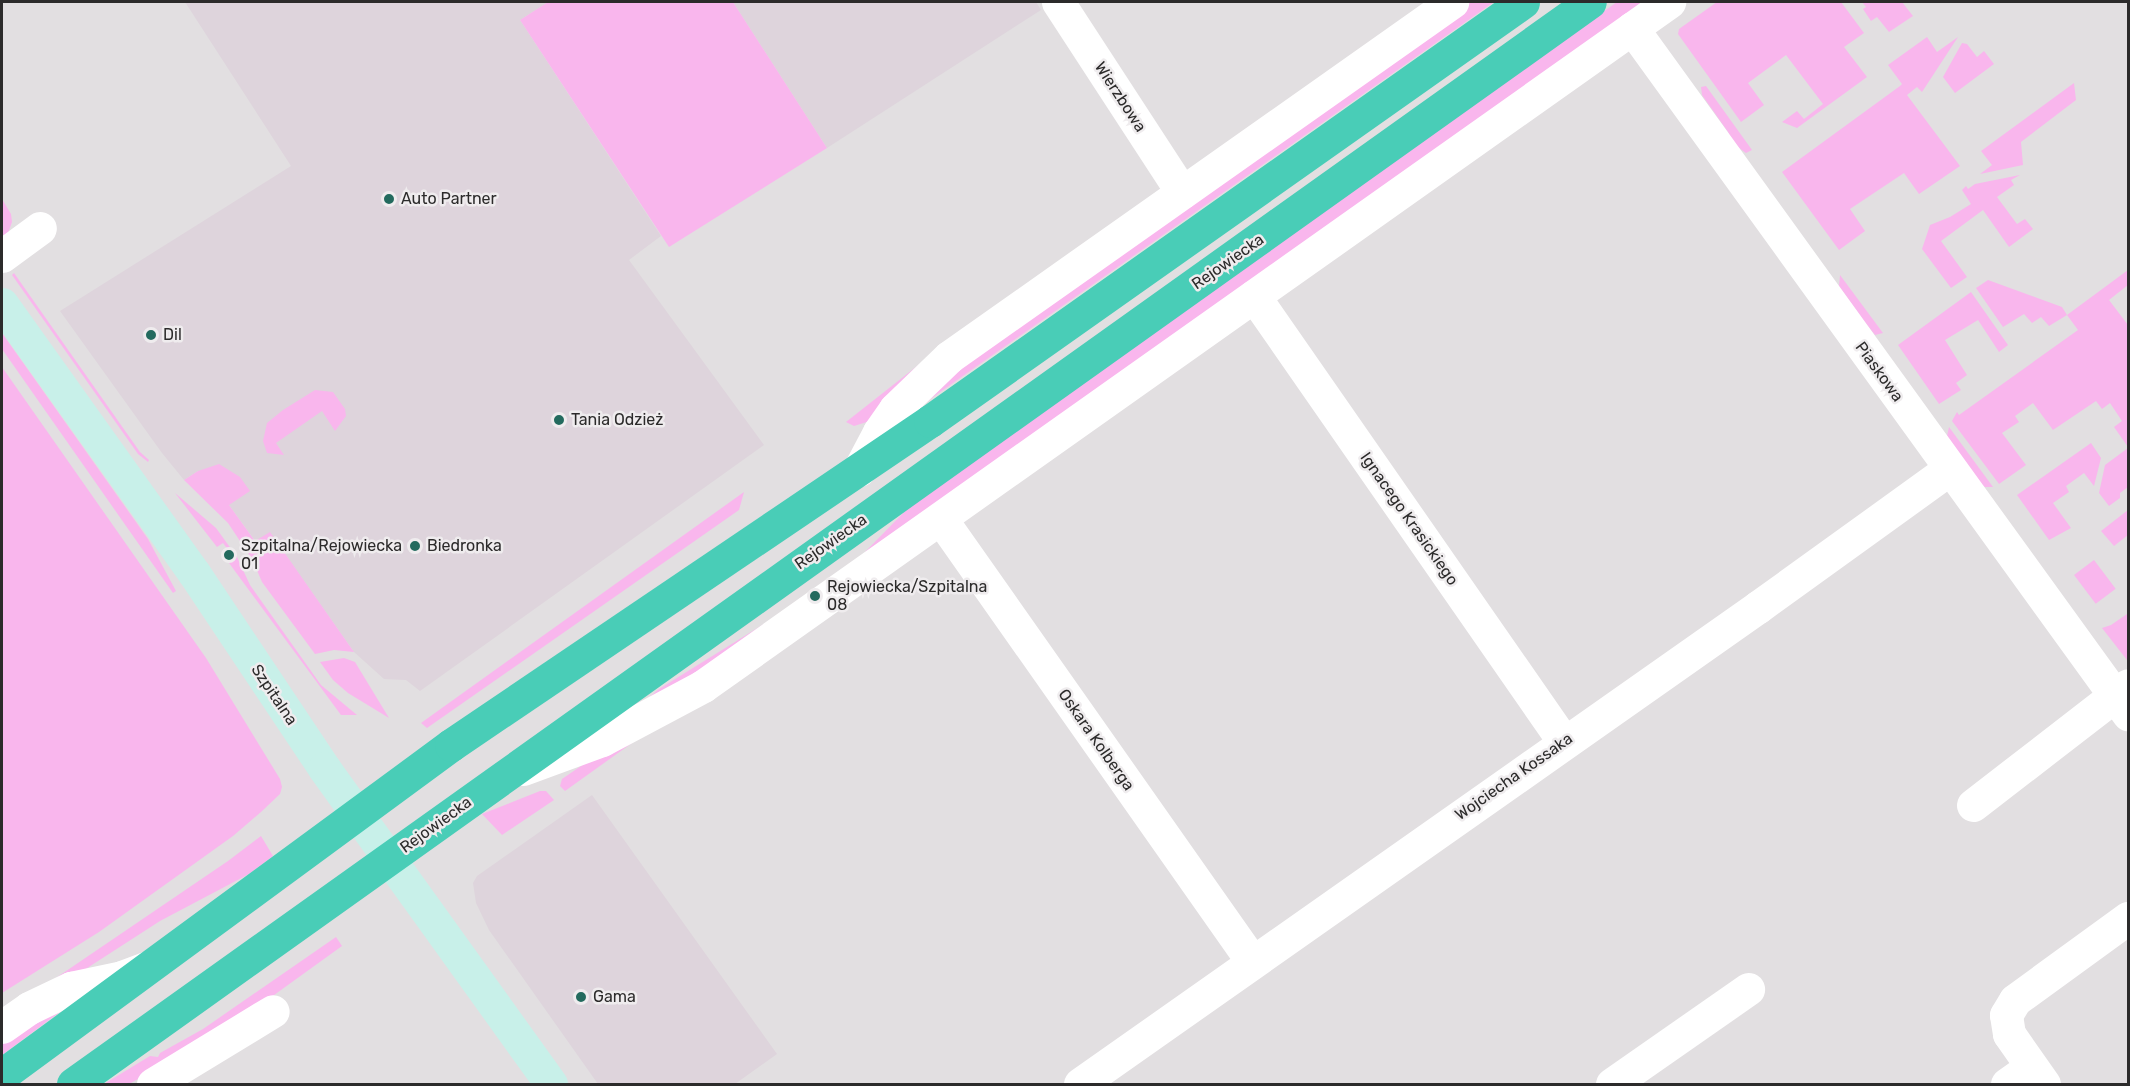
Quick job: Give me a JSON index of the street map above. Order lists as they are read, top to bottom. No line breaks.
{"streets":{"highway":["Rejowiecka"],"street":["Wierzbowa","Piaskowa","Ignacego Krasickiego","Szpitalna","Oskara Kolberga","Wojciecha Kossaka"]},"crossings":[["Rejowiecka","Szpitalna"],["Piaskowa","Wojciecha Kossaka"],["Ignacego Krasickiego","Wojciecha Kossaka"],["Oskara Kolberga","Wojciecha Kossaka"]],"places":["Auto Partner","Dil","Tania Odzież","Biedronka","Szpitalna/Rejowiecka 01","Rejowiecka/Szpitalna 08","Gama"]}
